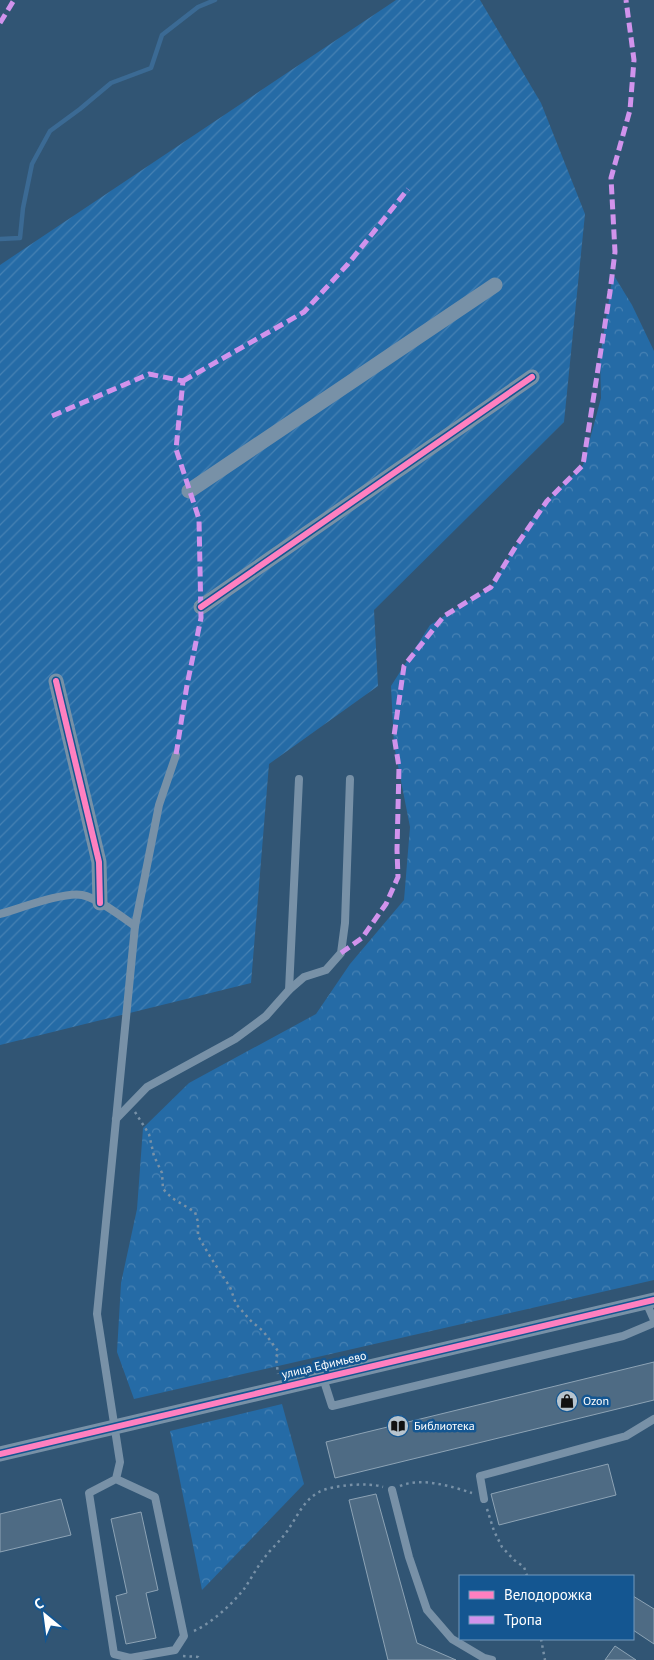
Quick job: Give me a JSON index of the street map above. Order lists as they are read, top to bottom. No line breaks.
{"streets":{"street":["улица Ефимьево"]},"places":{"shop":["Ozon"],"library":["Библиотека"]},"legend":["Велодорожка","Тропа"],"north":"top left"}
